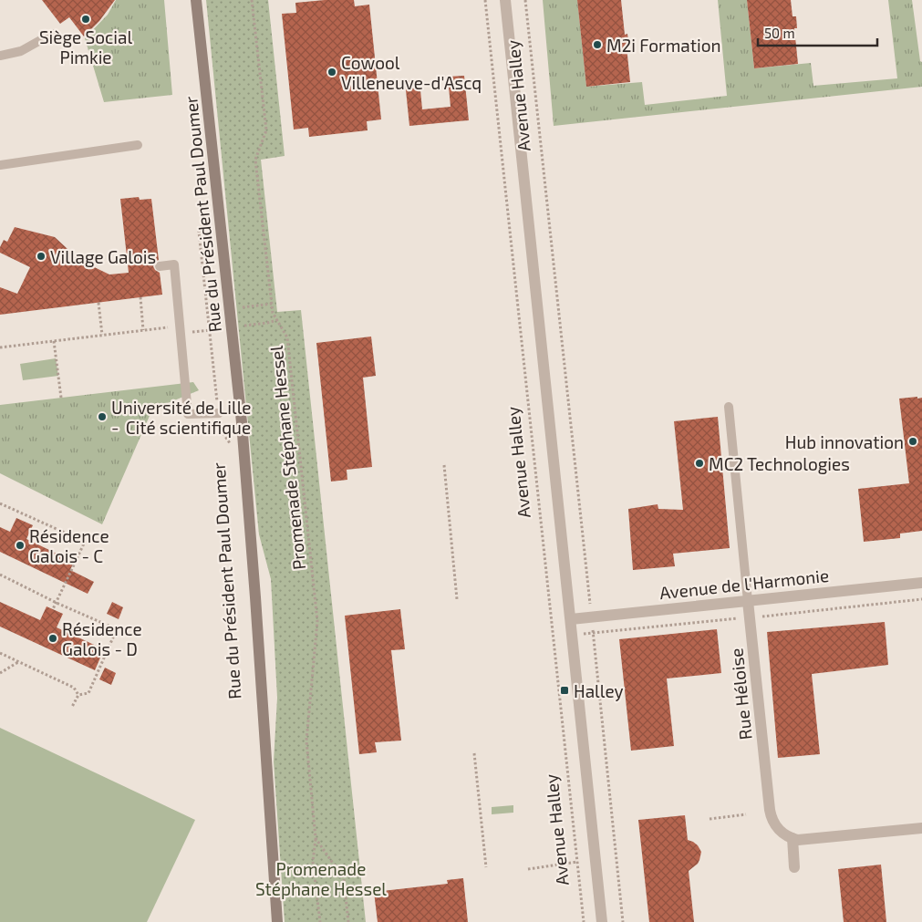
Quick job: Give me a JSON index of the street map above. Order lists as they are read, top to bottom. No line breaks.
{"streets":{"main road":["Rue du Président Paul Doumer"],"street":["Avenue Halley","Avenue de l'Harmonie","Rue Héloise"],"path":["Promenade Stéphane Hessel"]},"crossings":[["Avenue Halley","Avenue de l'Harmonie"],["Avenue de l'Harmonie","Rue Héloise"]],"parks":["Promenade Stéphane Hessel"],"places":{"other":["Siège Social Pimkie","M2i Formation","Cowool Villeneuve-d'Ascq","Village Galois","Université de Lille ‐ Cité scientifique","Hub innovation","MC2 Technologies","Résidence Galois - C","Résidence Galois - D"],"transit":["Halley"]},"scale_bar":"50 m"}
